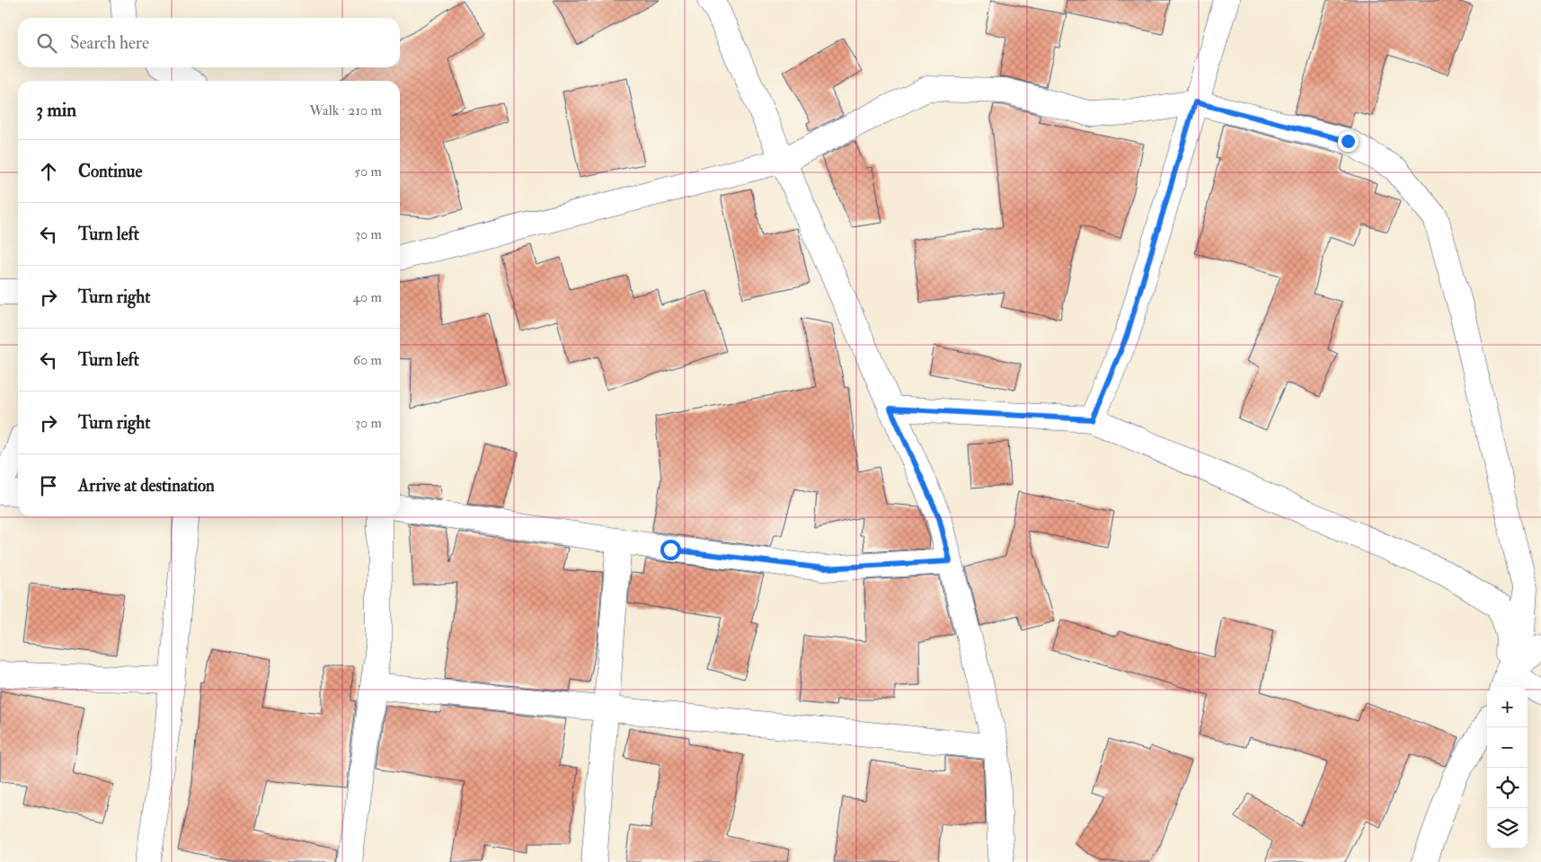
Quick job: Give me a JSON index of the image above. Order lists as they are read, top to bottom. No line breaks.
{"page":{"search":"Search here","heading":["3 min","Walk · 210 m"],"list":[["Continue","50 m"],["Turn left","30 m"],["Turn right","40 m"],["Turn left","60 m"],["Turn right","30 m"],"Arrive at destination"],"map_buttons":["+","−"]}}
